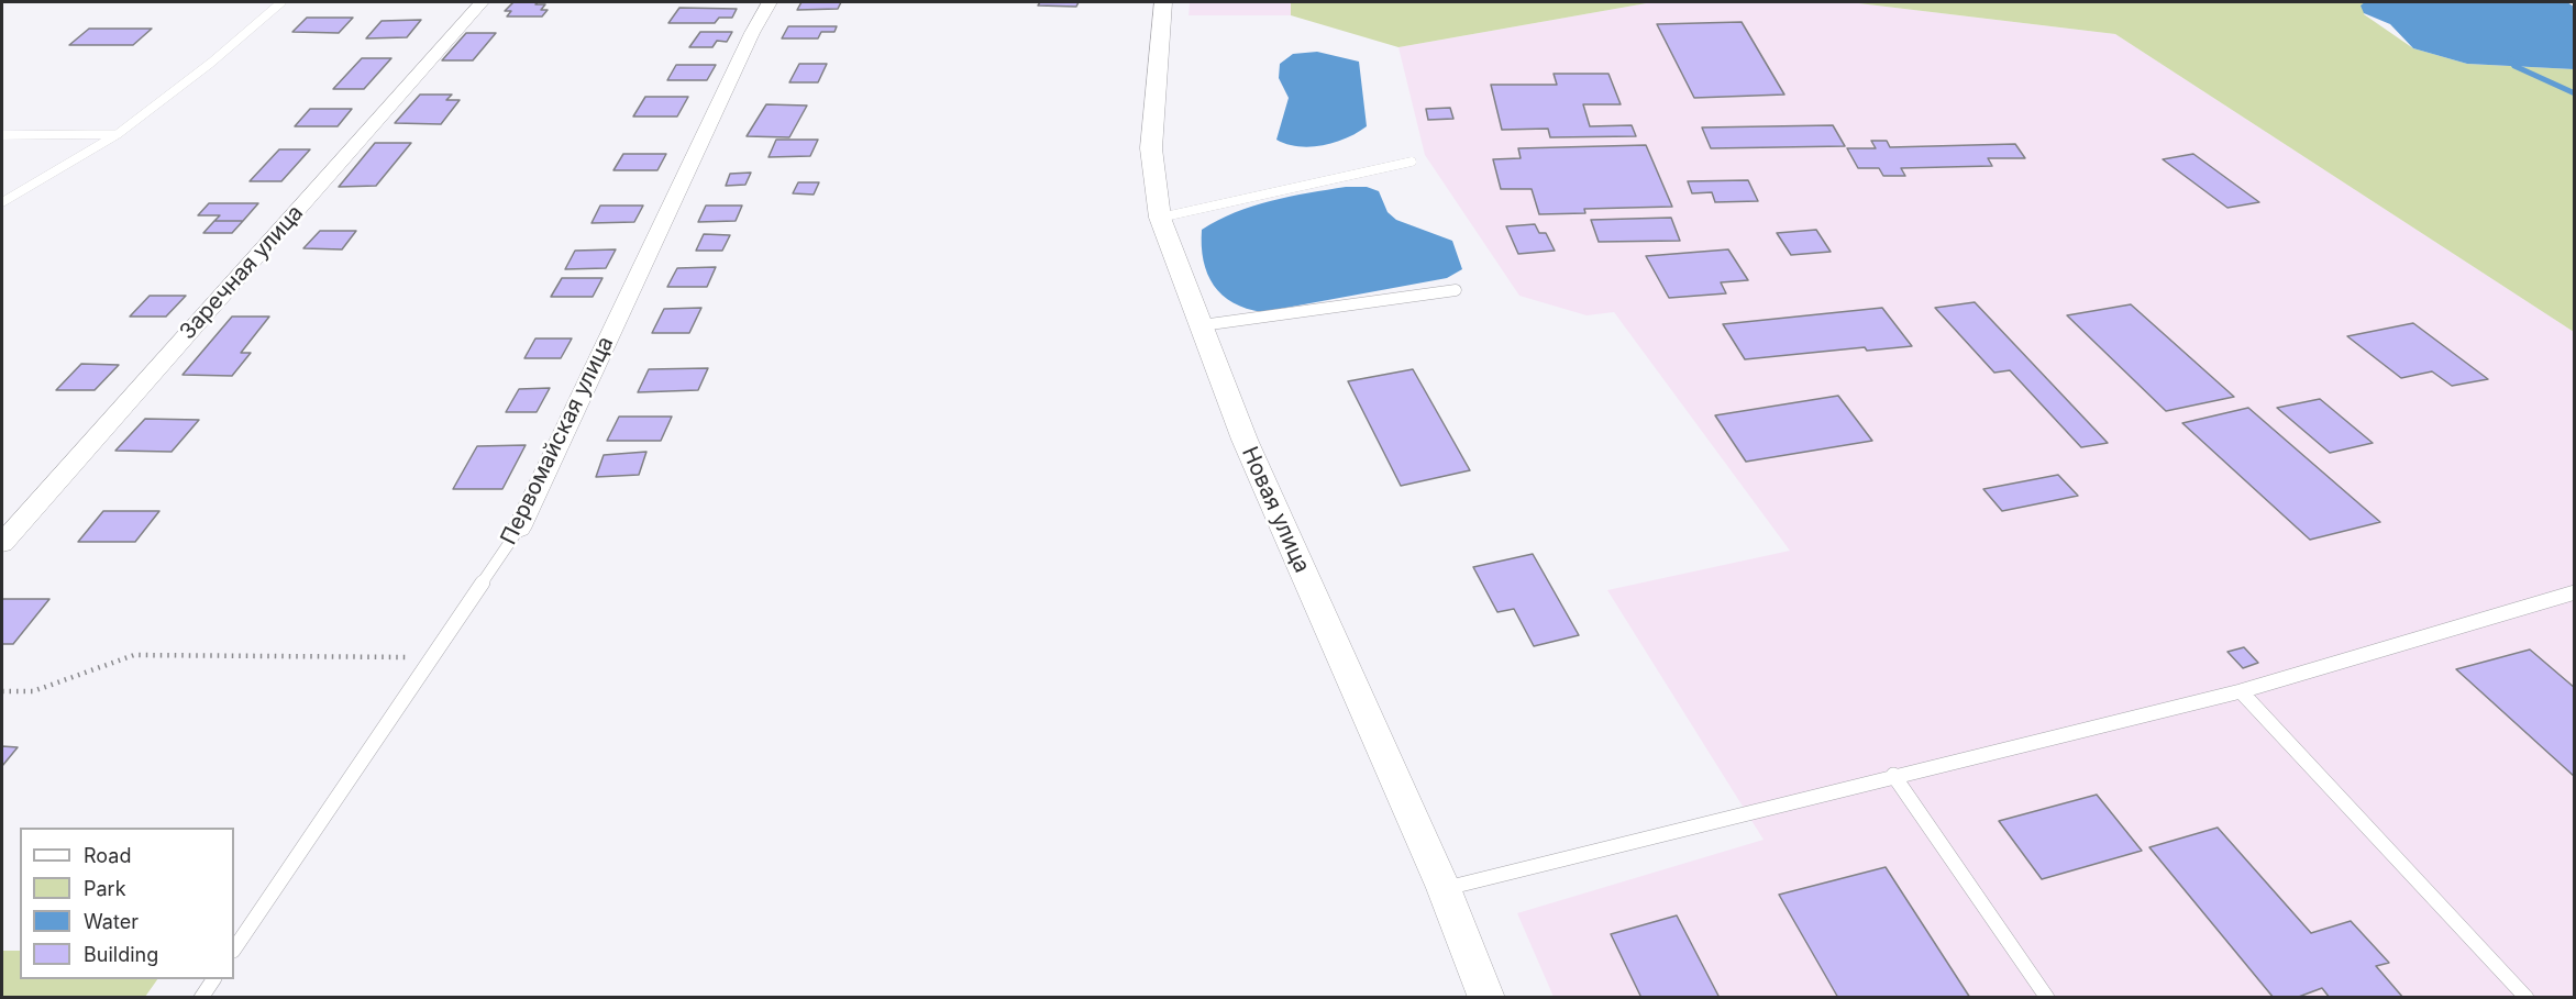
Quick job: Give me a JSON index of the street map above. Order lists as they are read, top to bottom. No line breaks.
{"streets":{"street":["Заречная улица","Первомайская улица","Новая улица"]},"legend":["Road","Park","Water","Building"]}
